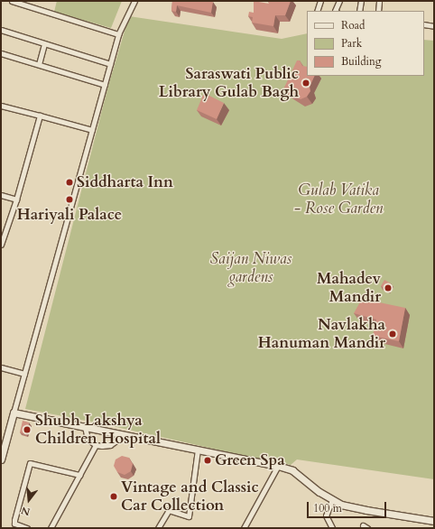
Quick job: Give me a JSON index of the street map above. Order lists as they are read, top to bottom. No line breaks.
{"parks":["Gulab Vatika - Rose Garden","Saijan Niwas gardens"],"places":["Saraswati Public Library Gulab Bagh","Siddharta Inn","Hariyali Palace","Mahadev Mandir","Navlakha Hanuman Mandir","Shubh Lakshya Children Hospital","Green Spa","Vintage and Classic Car Collection"],"legend":["Road","Park","Building"],"scale_bar":"100 m","north":"bottom"}
